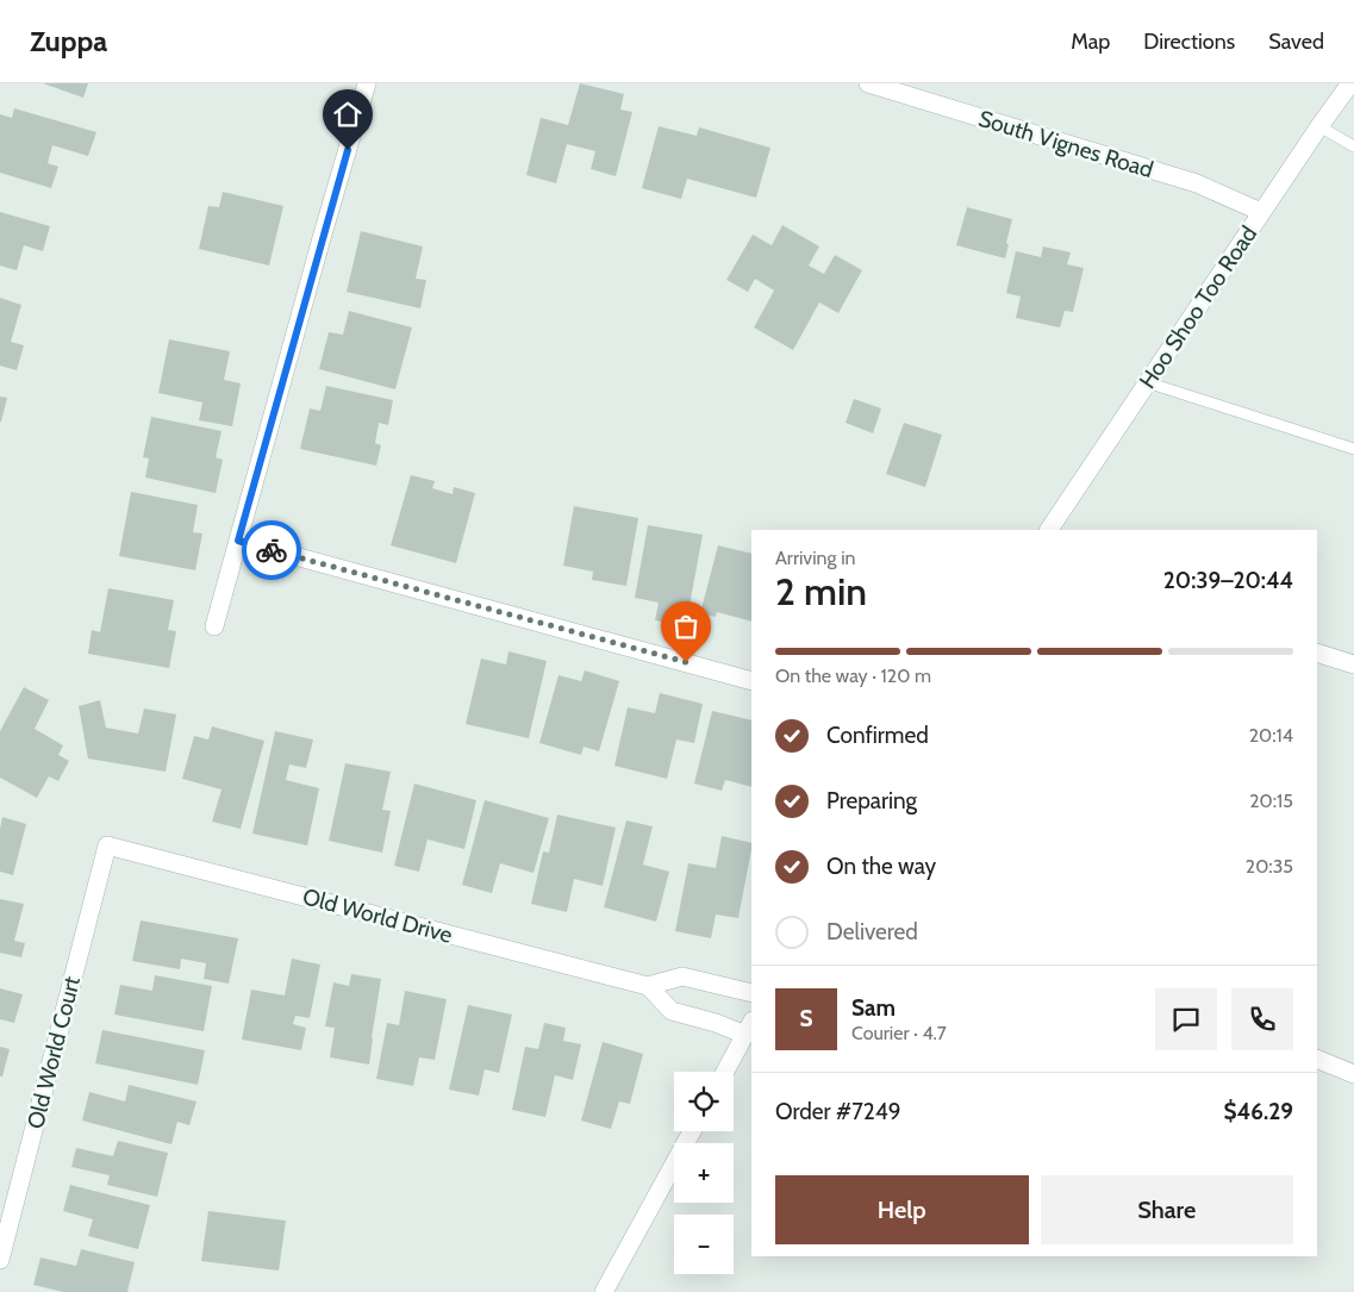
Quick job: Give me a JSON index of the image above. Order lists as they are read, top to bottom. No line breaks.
{"streets":{"street":["South Vignes Road","Hoo Shoo Too Road","Old World Drive","Old World Court"]},"crossings":[["South Vignes Road","Hoo Shoo Too Road"],["Old World Drive","Old World Court"]],"page":{"header":"Zuppa","nav":["Map","Directions","Saved"],"heading":["2 min","Arriving in","20:39–20:44"],"panel":["Sam","Courier · 4.7","Order #7249","$46.29"],"bar":"On the way · 120 m","list":[["Confirmed","20:14"],["Preparing","20:15"],["On the way","20:35"],"Delivered"],"round":"S","map_buttons":["+","−"],"buttons":["Help","Share"]}}
